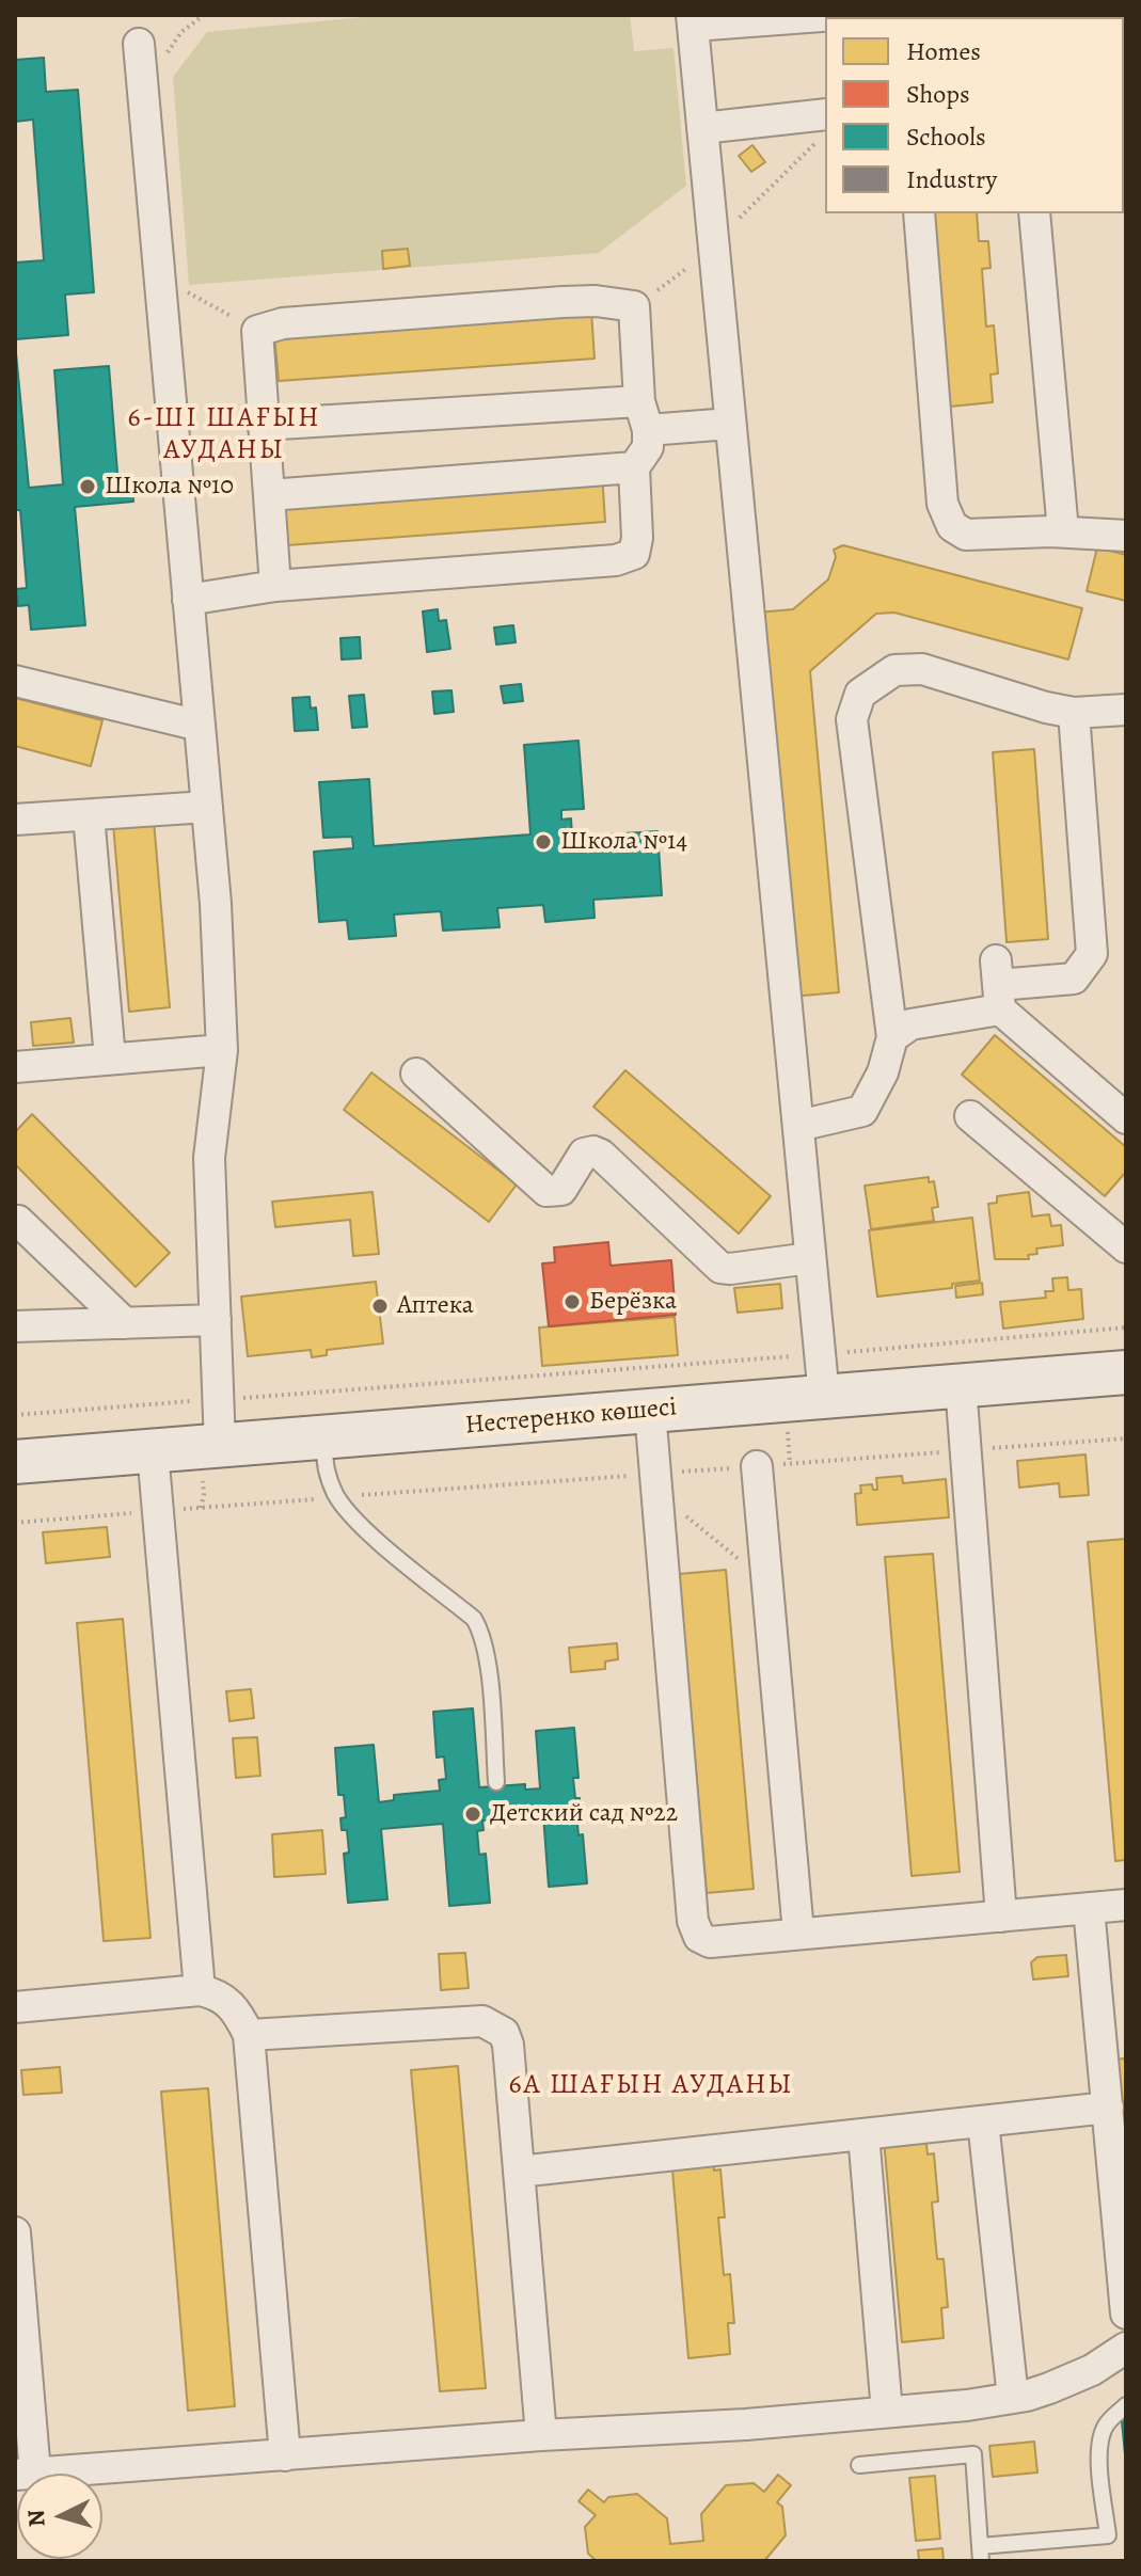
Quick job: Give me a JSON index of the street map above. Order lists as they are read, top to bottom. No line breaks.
{"streets":{"main road":["Нестеренко көшесі"]},"districts":["6-ШІ ШАҒЫН АУДАНЫ","6А ШАҒЫН АУДАНЫ"],"places":["Школа №10","Школа №14","Берёзка","Аптека","Детский сад №22"],"legend":["Homes","Shops","Schools","Industry"],"north":"left"}
